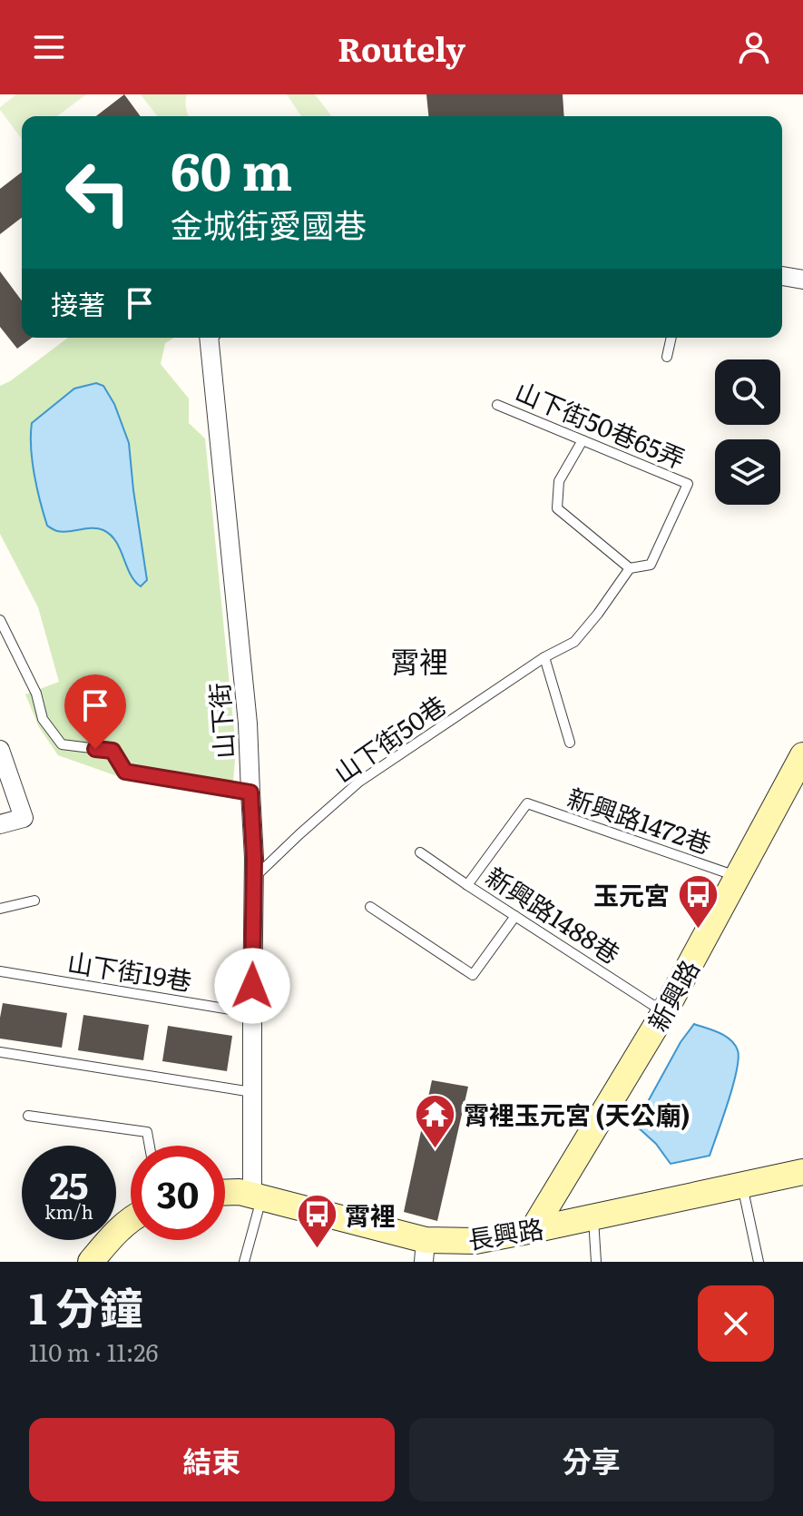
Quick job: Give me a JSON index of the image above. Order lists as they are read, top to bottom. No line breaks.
{"streets":{"main road":["新興路","長興路"],"street":["山下街"],"lane":["山下街50巷65弄","山下街50巷","新興路1472巷","新興路1488巷","山下街19巷"]},"crossings":[["山下街50巷65弄","山下街50巷"],["山下街","山下街50巷"],["山下街","山下街19巷"],["山下街","長興路"],["新興路1472巷","新興路1488巷"],["新興路1472巷","新興路"],["新興路1488巷","新興路"],["新興路","長興路"]],"districts":["霄裡"],"places":{"bus stop":["玉元宮","霄裡"],"temple":["霄裡玉元宮 (天公廟)"]},"page":{"header":"Routely","turn":["60 m","金城街愛國巷"],"then":"接著","speed":"25 km/h","limit":"30","heading":["1 分鐘","110 m · 11:26"],"buttons":["結束","分享"]}}
